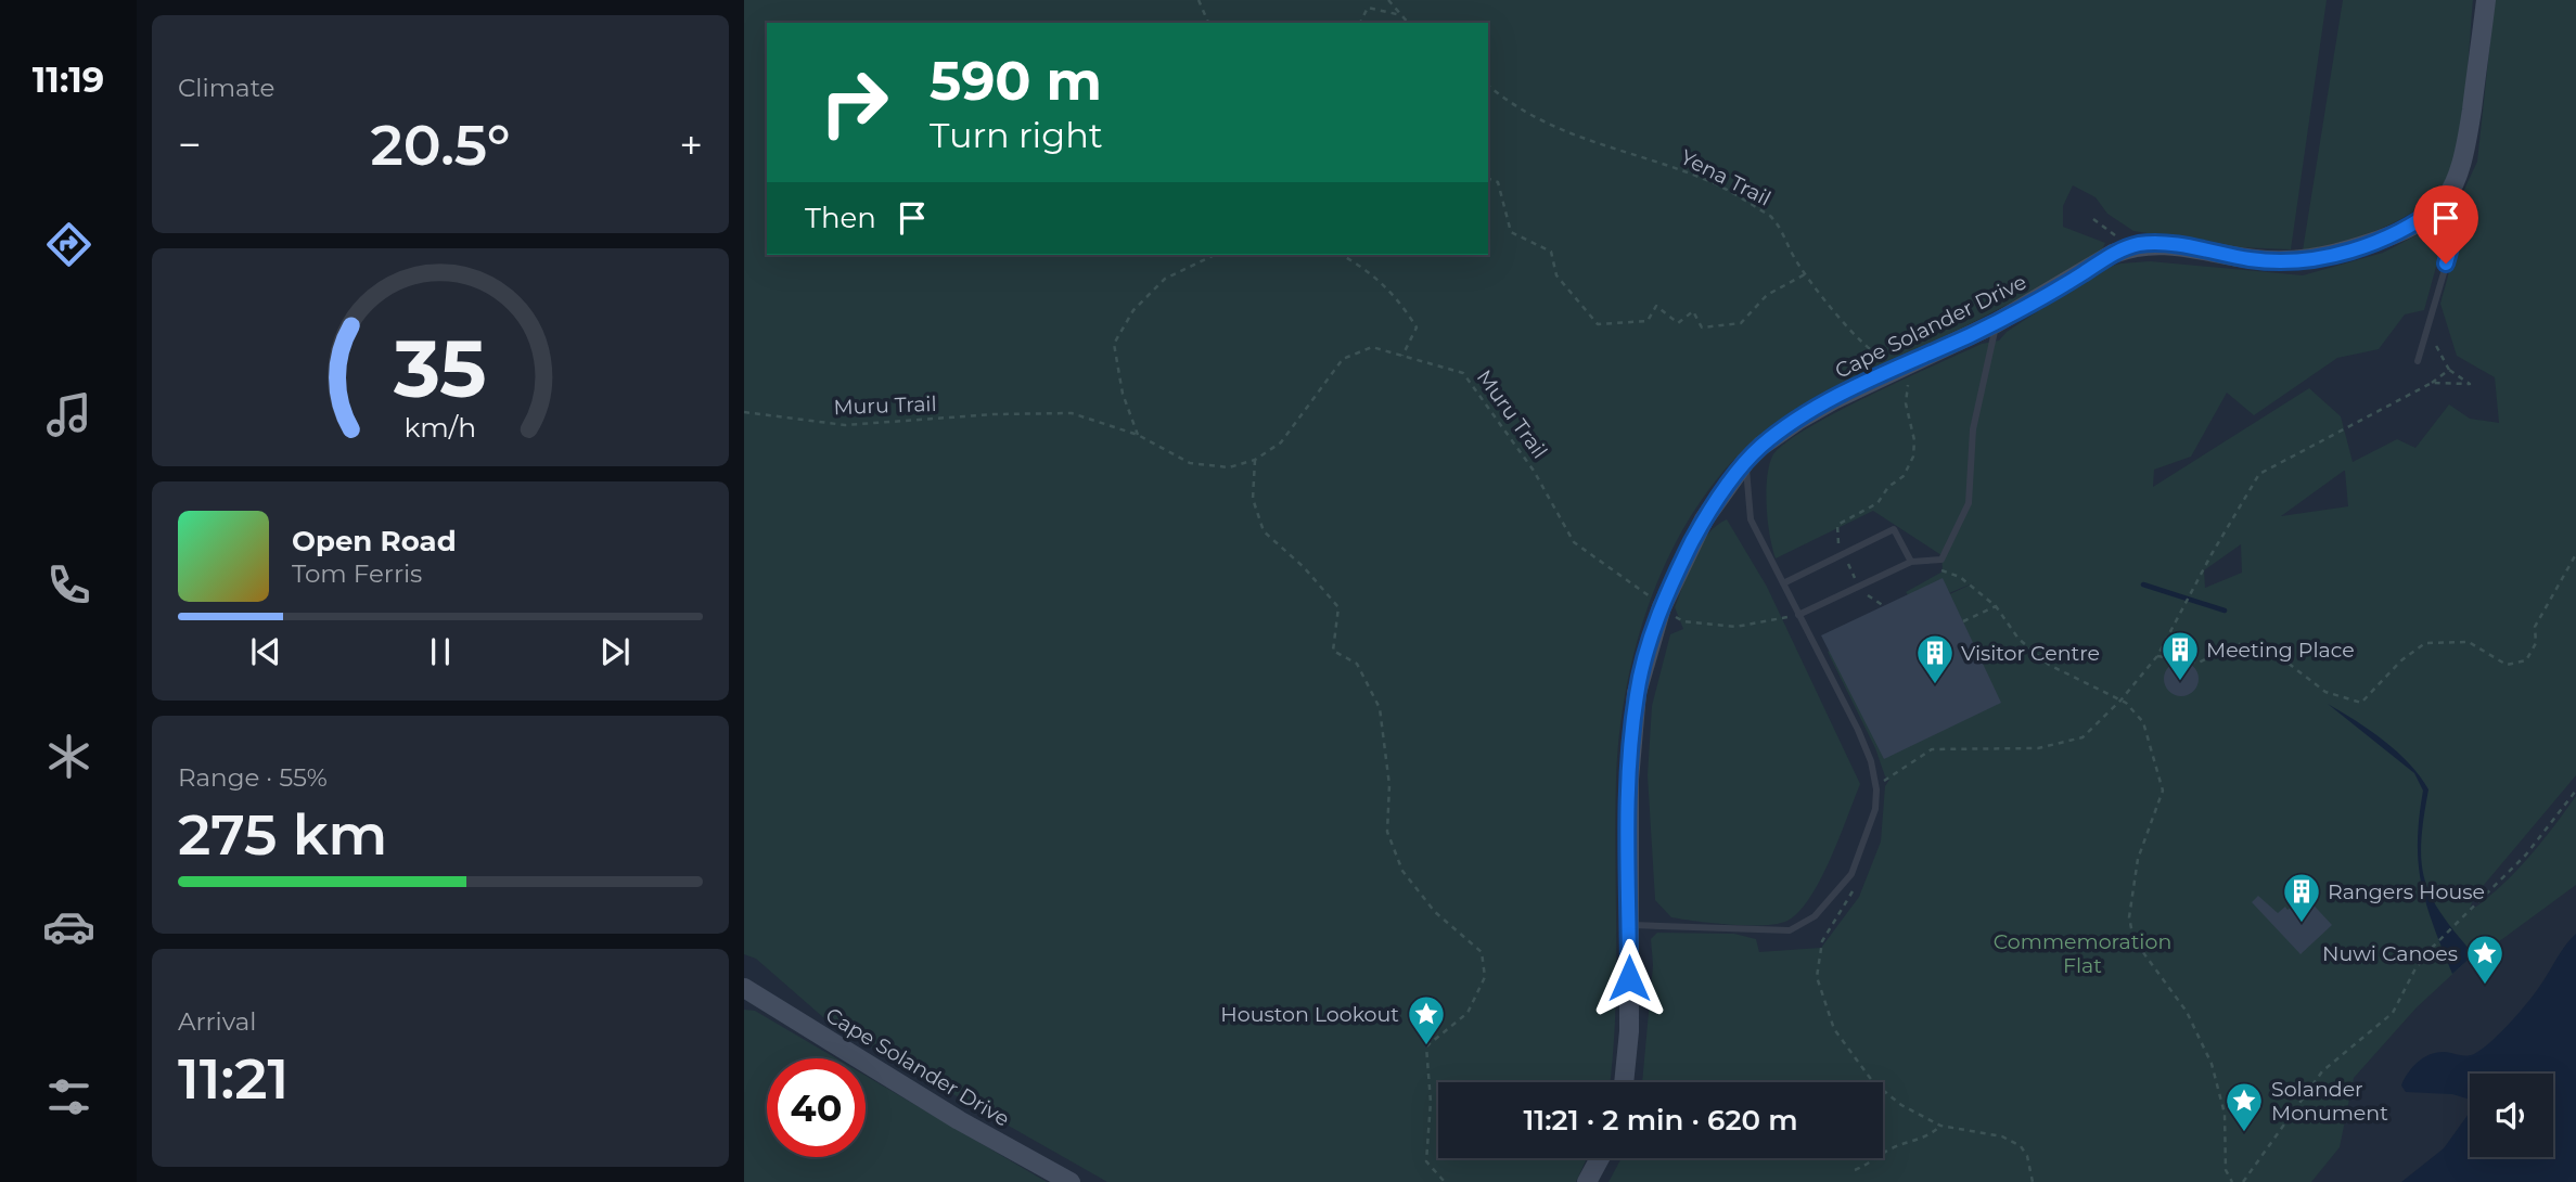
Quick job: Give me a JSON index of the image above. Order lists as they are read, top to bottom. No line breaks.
{"streets":{"street":["Cape Solander Drive"],"path":["Yena Trail","Muru Trail"]},"crossings":[["Cape Solander Drive","Muru Trail"]],"parks":["Commemoration Flat"],"places":{"building":["Meeting Place","Visitor Centre","Rangers House"],"place":["Nuwi Canoes","Houston Lookout","Solander Monument"]},"page":{"tabs":"11:19","tile":["Climate",["Range · 55%","275 km"],["Arrival","11:21"]],"turn":["590 m","Turn right"],"heat":["−","20.5°","+"],"then":"Then","song":["Open Road","Tom Ferris"],"limit":"40","trip":"11:21 · 2 min · 620 m","gauge":["35","km/h"]}}
